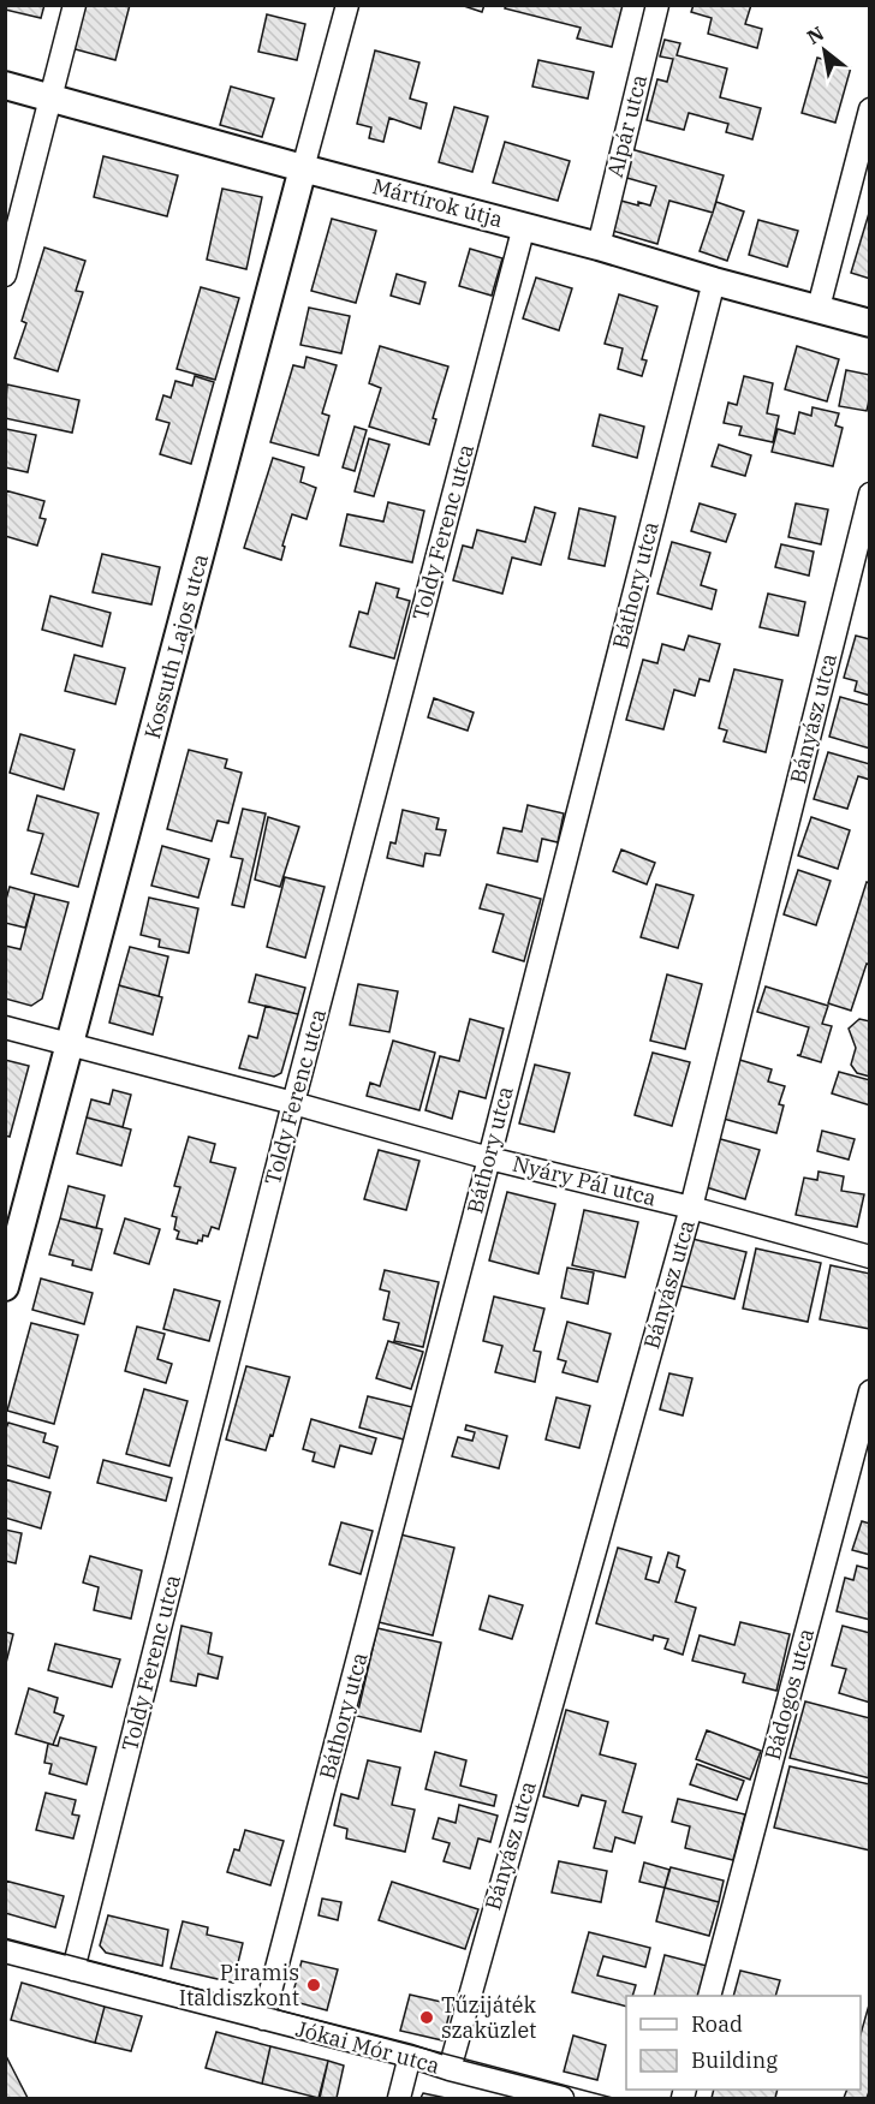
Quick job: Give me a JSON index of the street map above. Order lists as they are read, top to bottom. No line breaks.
{"streets":{"street":["Alpár utca","Mártírok útja","Toldy Ferenc utca","Báthory utca","Kossuth Lajos utca","Bányász utca","Nyáry Pál utca","Bádogos utca","Jókai Mór utca"]},"crossings":[["Alpár utca","Mártírok útja"],["Mártírok útja","Toldy Ferenc utca"],["Mártírok útja","Báthory utca"],["Mártírok útja","Kossuth Lajos utca"],["Toldy Ferenc utca","Nyáry Pál utca"],["Toldy Ferenc utca","Jókai Mór utca"],["Báthory utca","Nyáry Pál utca"],["Báthory utca","Jókai Mór utca"],["Kossuth Lajos utca","Nyáry Pál utca"],["Bányász utca","Nyáry Pál utca"],["Bányász utca","Jókai Mór utca"]],"places":["Piramis Italdiszkont","Tűzijáték szaküzlet"],"legend":["Road","Building"],"north":"top left"}
